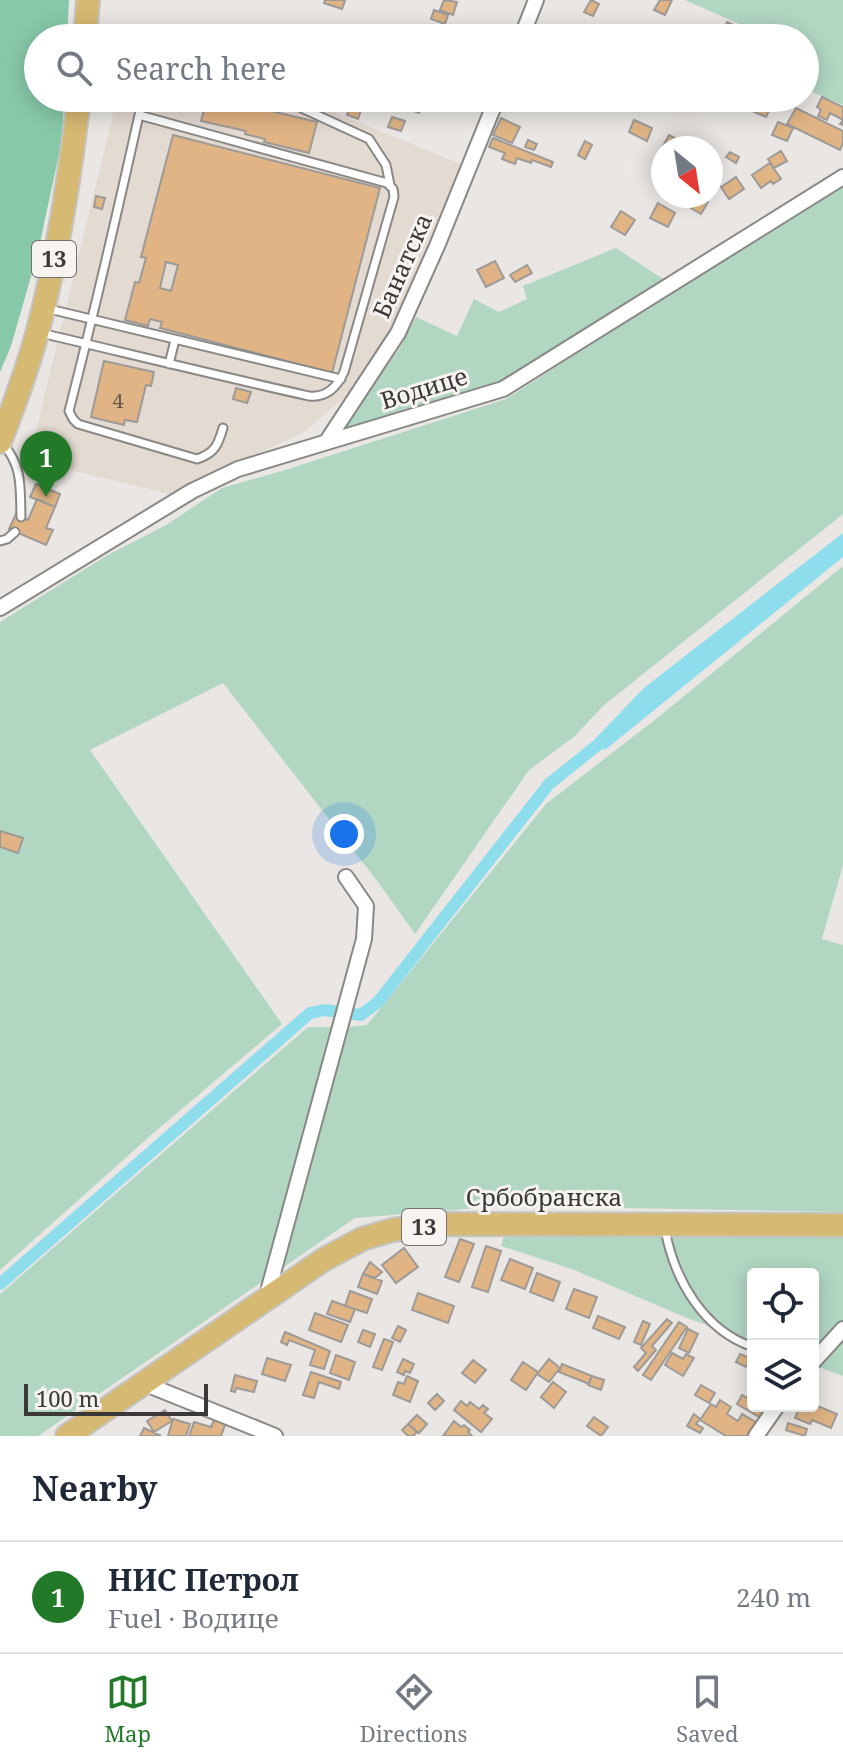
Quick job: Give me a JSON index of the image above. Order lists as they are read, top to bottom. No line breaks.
{"streets":{"main road":["13","Србобранска"],"street":["Банатска","Водице"]},"crossings":[["Банатска","Водице"]],"house_numbers":["4"],"scale_bar":"100 m","north":"bottom right","page":{"search":"Search here","pins":"1","scale":"100 m","heading":"Nearby","list":[{"mark":"1","name":"НИС Петрол","note":"Fuel · Водице","value":"240 m"}],"nav":["Map","Directions","Saved"]}}
